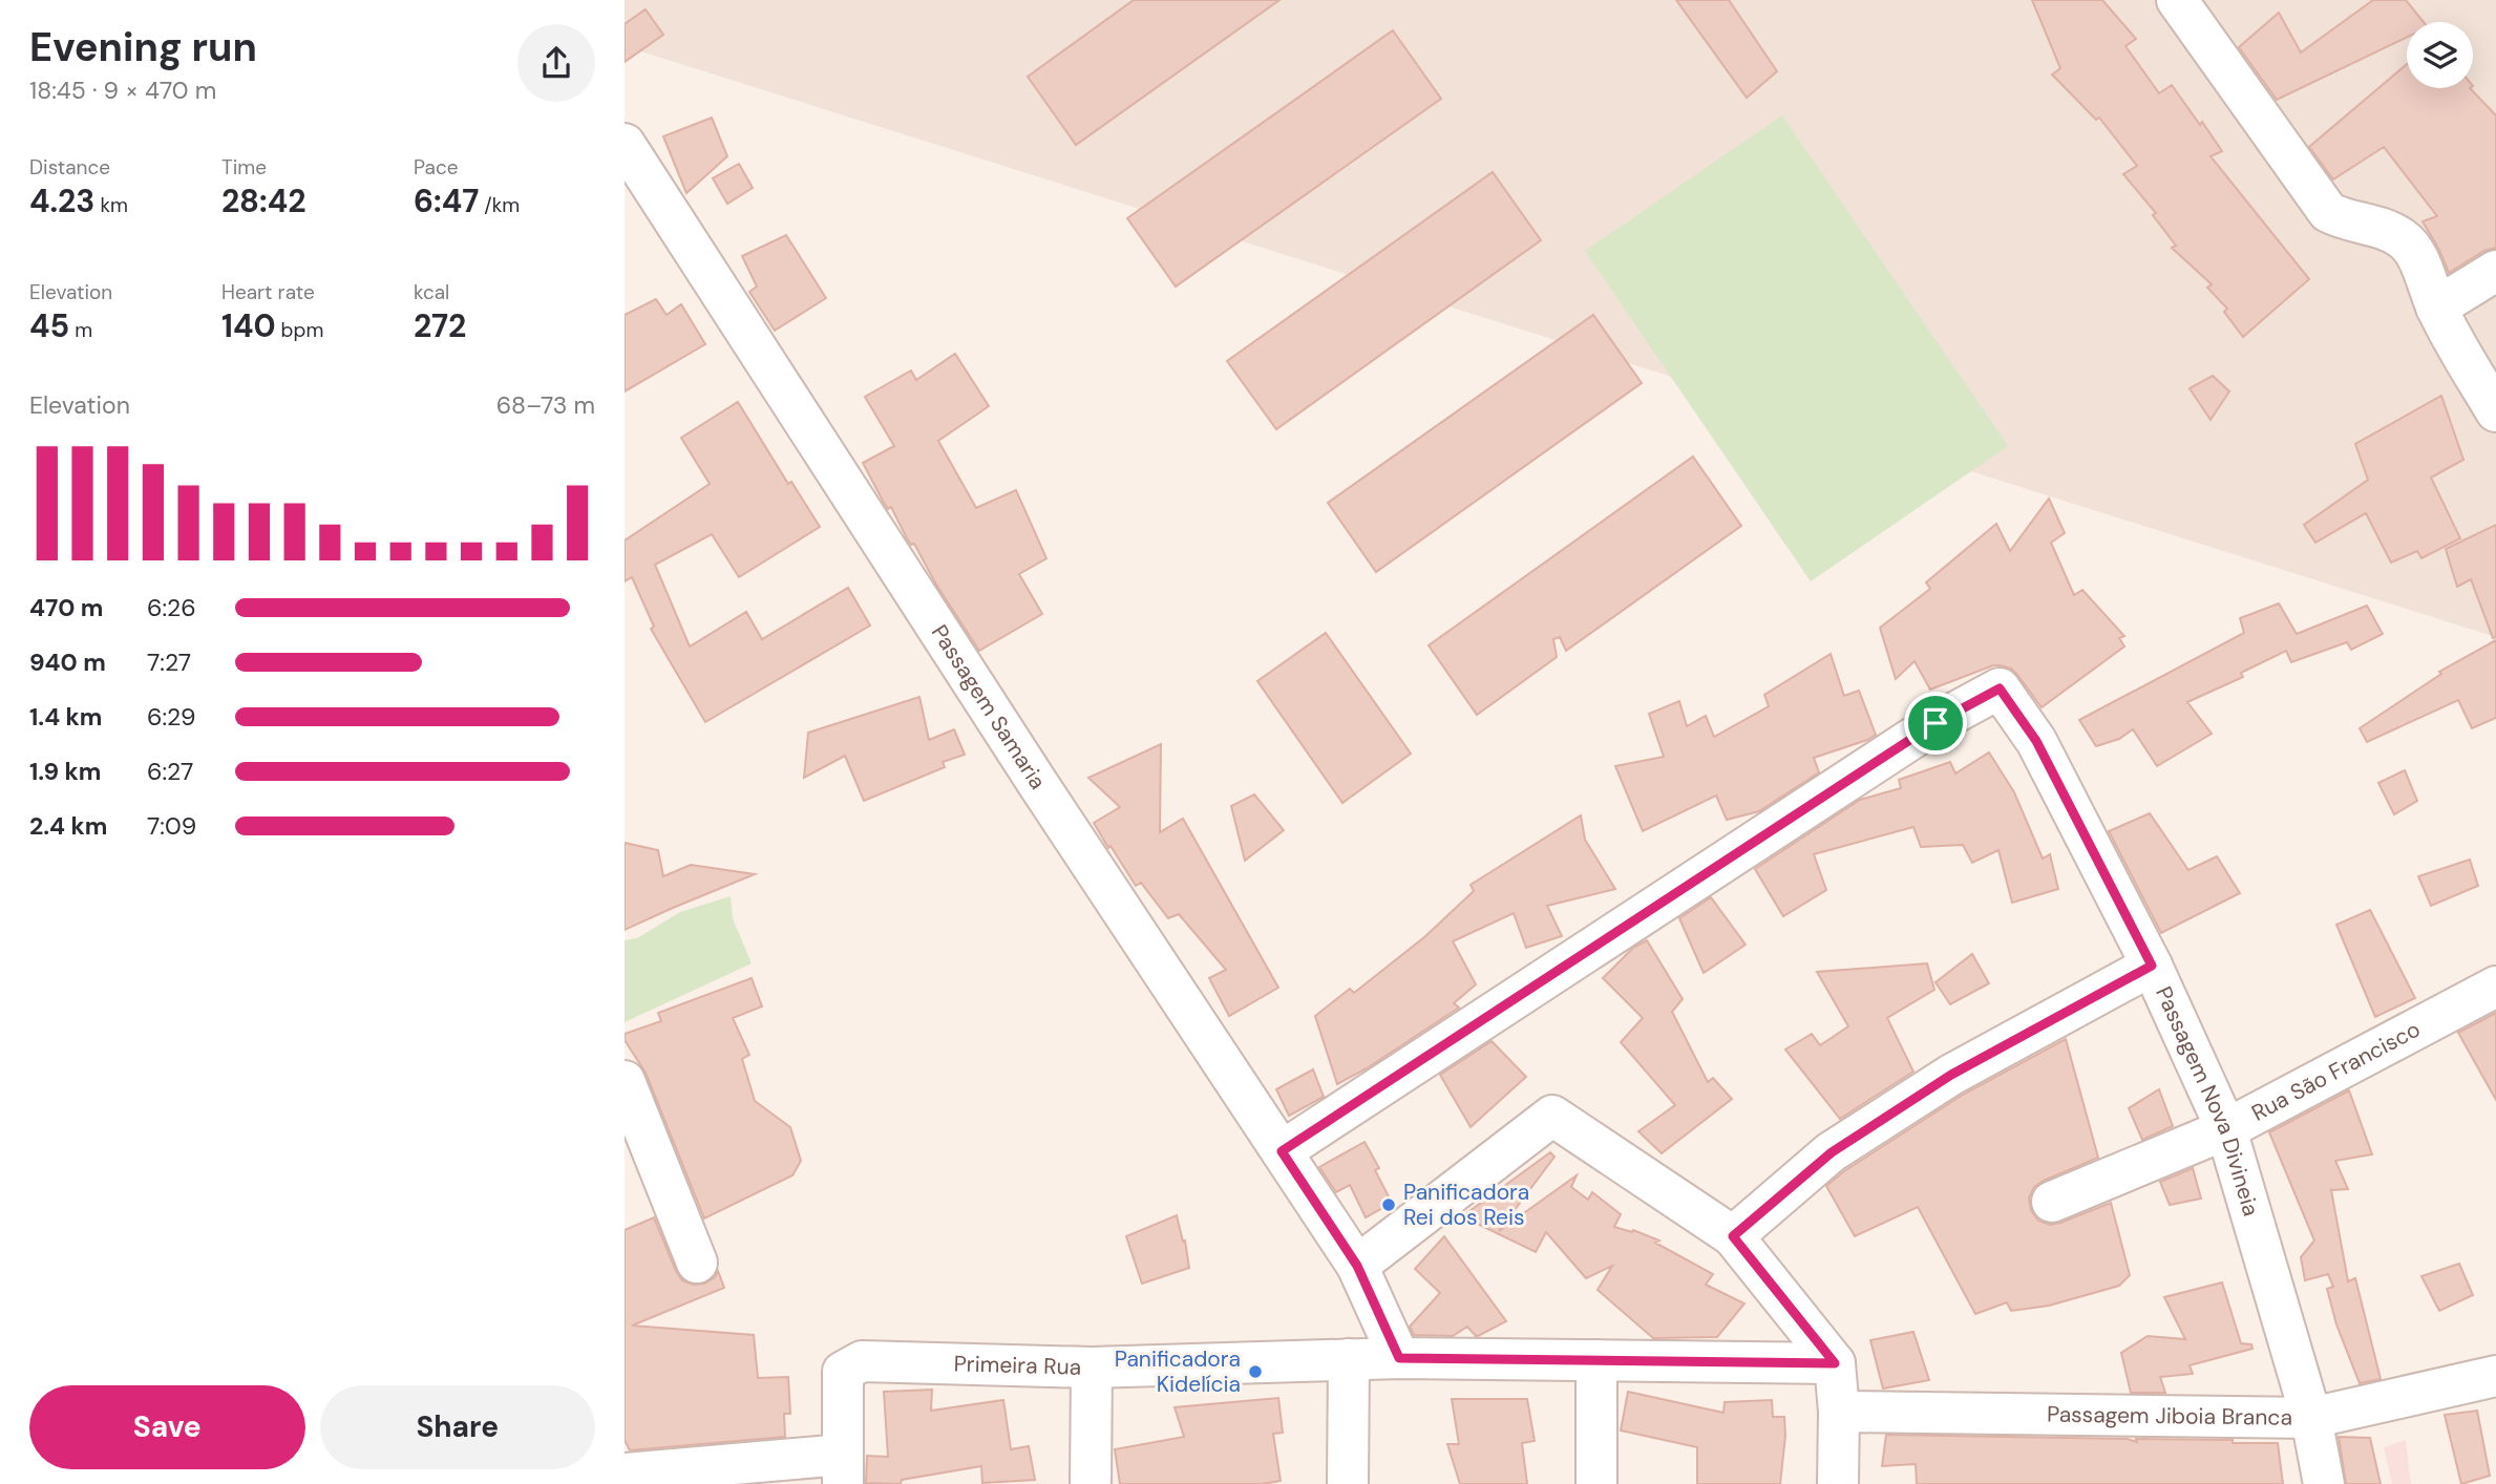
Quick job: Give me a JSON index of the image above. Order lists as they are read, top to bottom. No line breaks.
{"streets":{"street":["Passagem Samaria","Rua São Francisco","Passagem Nova Divineia","Primeira Rua","Passagem Jiboia Branca"]},"crossings":[["Passagem Samaria","Passagem Nova Divineia"],["Passagem Samaria","Primeira Rua"],["Rua São Francisco","Passagem Nova Divineia"],["Passagem Nova Divineia","Passagem Jiboia Branca"]],"places":["Panificadora Rei dos Reis","Panificadora Kidelícia"],"page":{"heading":["Evening run","18:45 · 9 × 470 m"],"stats":[["Distance","4.23 km"],["Time","28:42"],["Pace","6:47 /km"],["Elevation","45 m"],["Heart rate","140 bpm"],["kcal","272"]],"chart":["Elevation","68–73 m"],"list":[{"name":"470 m","note":"6:26"},{"name":"940 m","note":"7:27"},{"name":"1.4 km","note":"6:29"},{"name":"1.9 km","note":"6:27"},{"name":"2.4 km","note":"7:09"}],"buttons":["Save","Share"]}}
